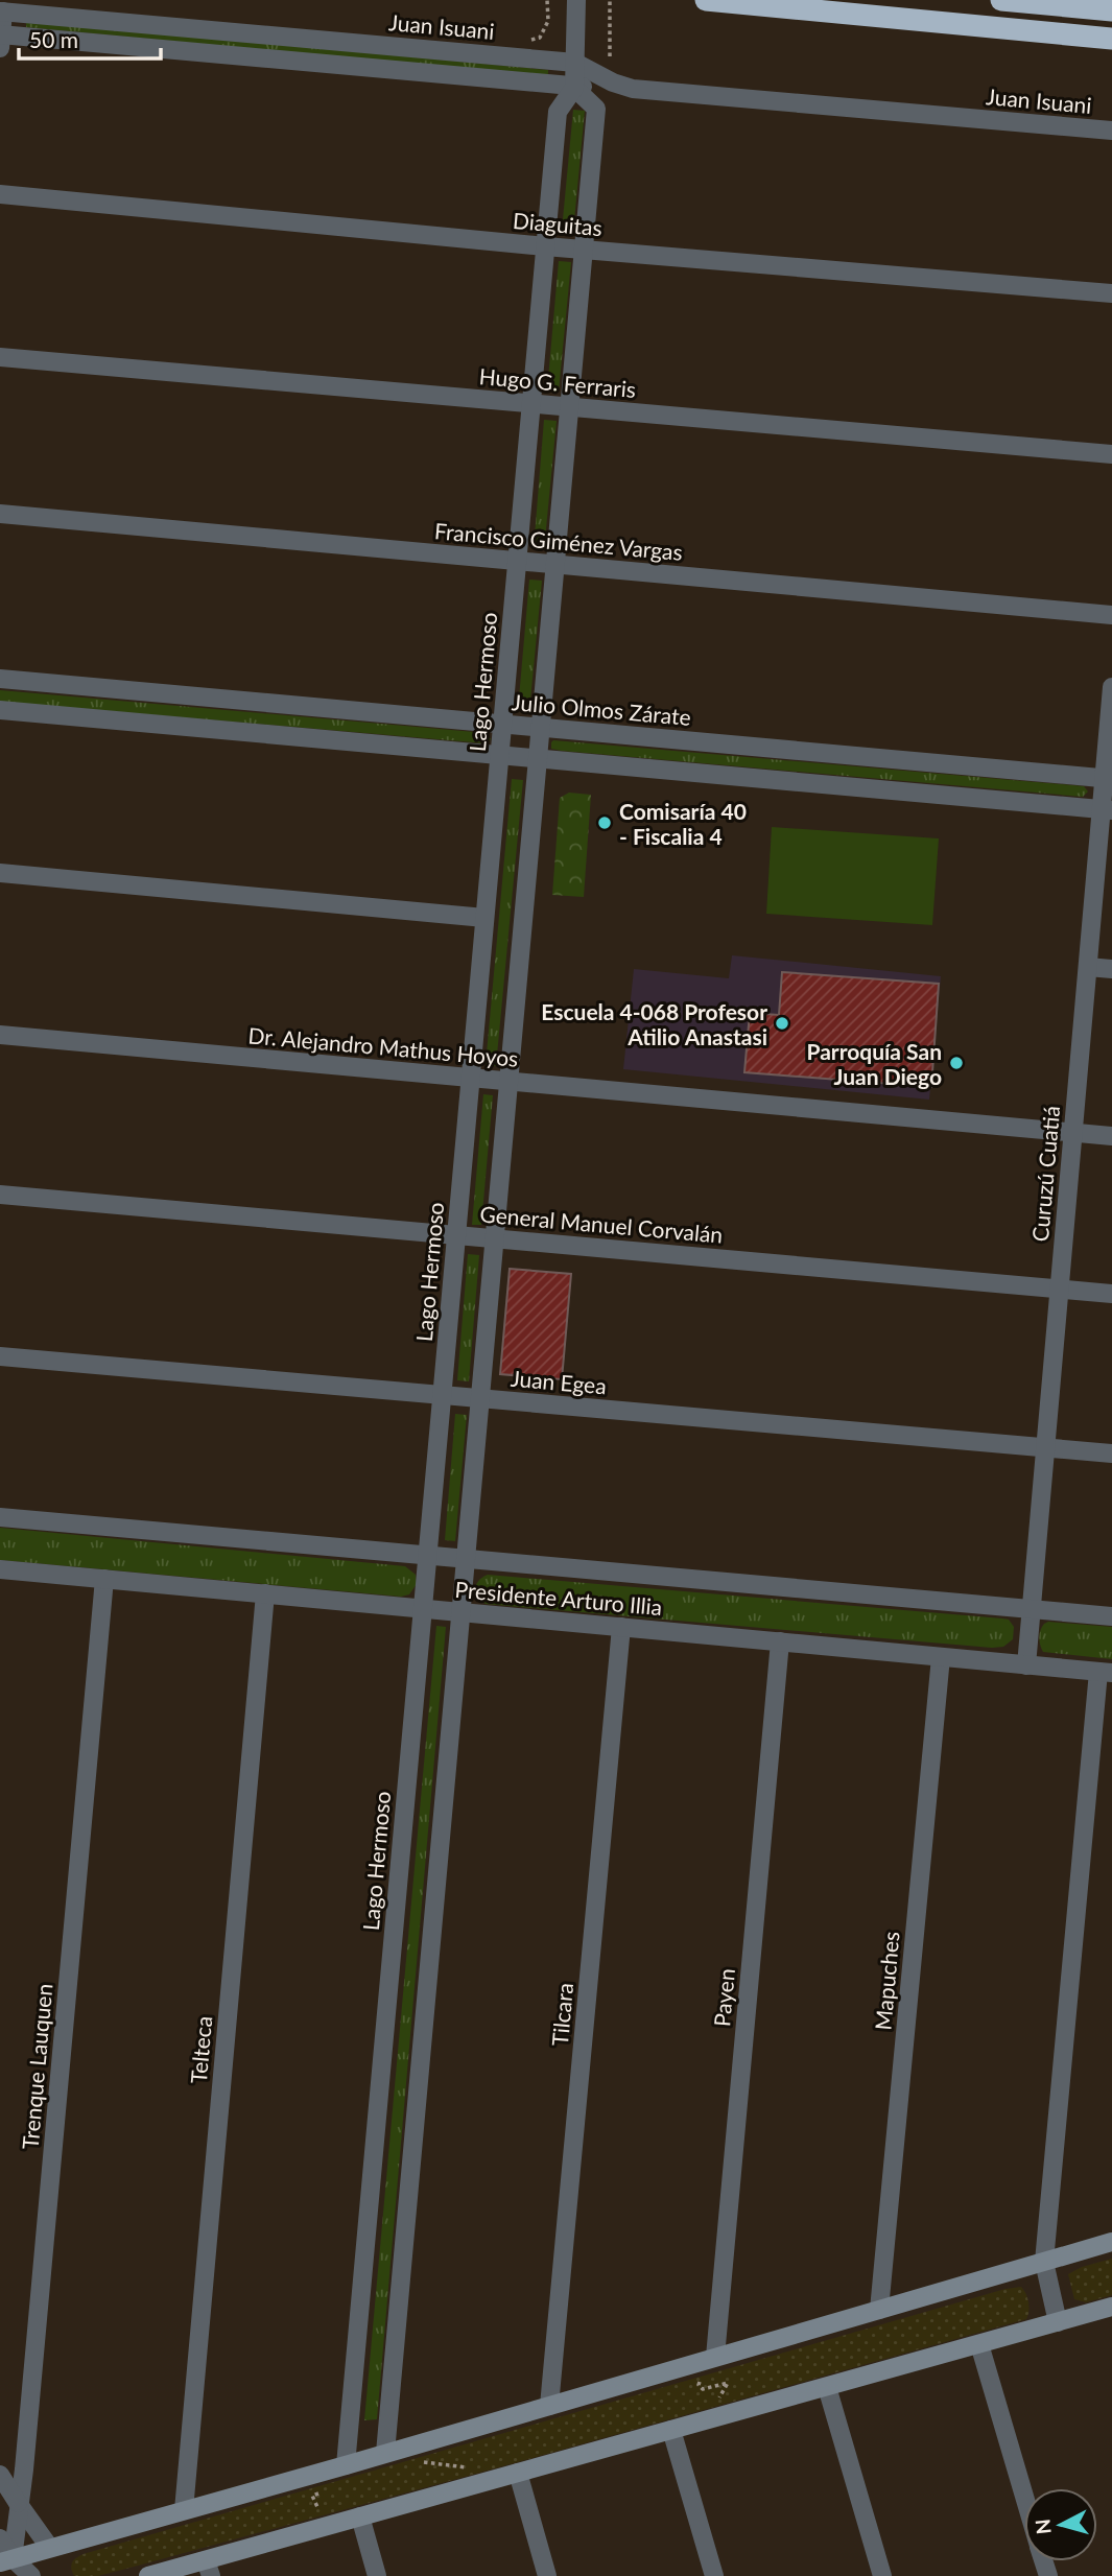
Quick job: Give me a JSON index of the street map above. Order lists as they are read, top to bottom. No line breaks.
{"streets":{"street":["Juan Isuani","Diaguitas","Hugo G. Ferraris","Francisco Giménez Vargas","Lago Hermoso","Julio Olmos Zárate","Dr. Alejandro Mathus Hoyos","Curuzú Cuatiá","General Manuel Corvalán","Juan Egea","Presidente Arturo Illia","Mapuches","Payen","Tilcara","Telteca","Trenque Lauquen"]},"crossings":[["Juan Isuani","Lago Hermoso"],["Diaguitas","Lago Hermoso"],["Hugo G. Ferraris","Lago Hermoso"],["Francisco Giménez Vargas","Lago Hermoso"],["Lago Hermoso","Julio Olmos Zárate"],["Lago Hermoso","Dr. Alejandro Mathus Hoyos"],["Lago Hermoso","General Manuel Corvalán"],["Lago Hermoso","Juan Egea"],["Lago Hermoso","Presidente Arturo Illia"],["Julio Olmos Zárate","Curuzú Cuatiá"],["Dr. Alejandro Mathus Hoyos","Curuzú Cuatiá"],["Curuzú Cuatiá","General Manuel Corvalán"],["Curuzú Cuatiá","Juan Egea"],["Curuzú Cuatiá","Presidente Arturo Illia"],["Presidente Arturo Illia","Mapuches"],["Presidente Arturo Illia","Payen"],["Presidente Arturo Illia","Tilcara"],["Presidente Arturo Illia","Telteca"],["Presidente Arturo Illia","Trenque Lauquen"]],"places":["Comisaría 40 - Fiscalia 4","Escuela 4-068 Profesor Atilio Anastasi","Parroquía San Juan Diego"],"scale_bar":"50 m","north":"left"}
